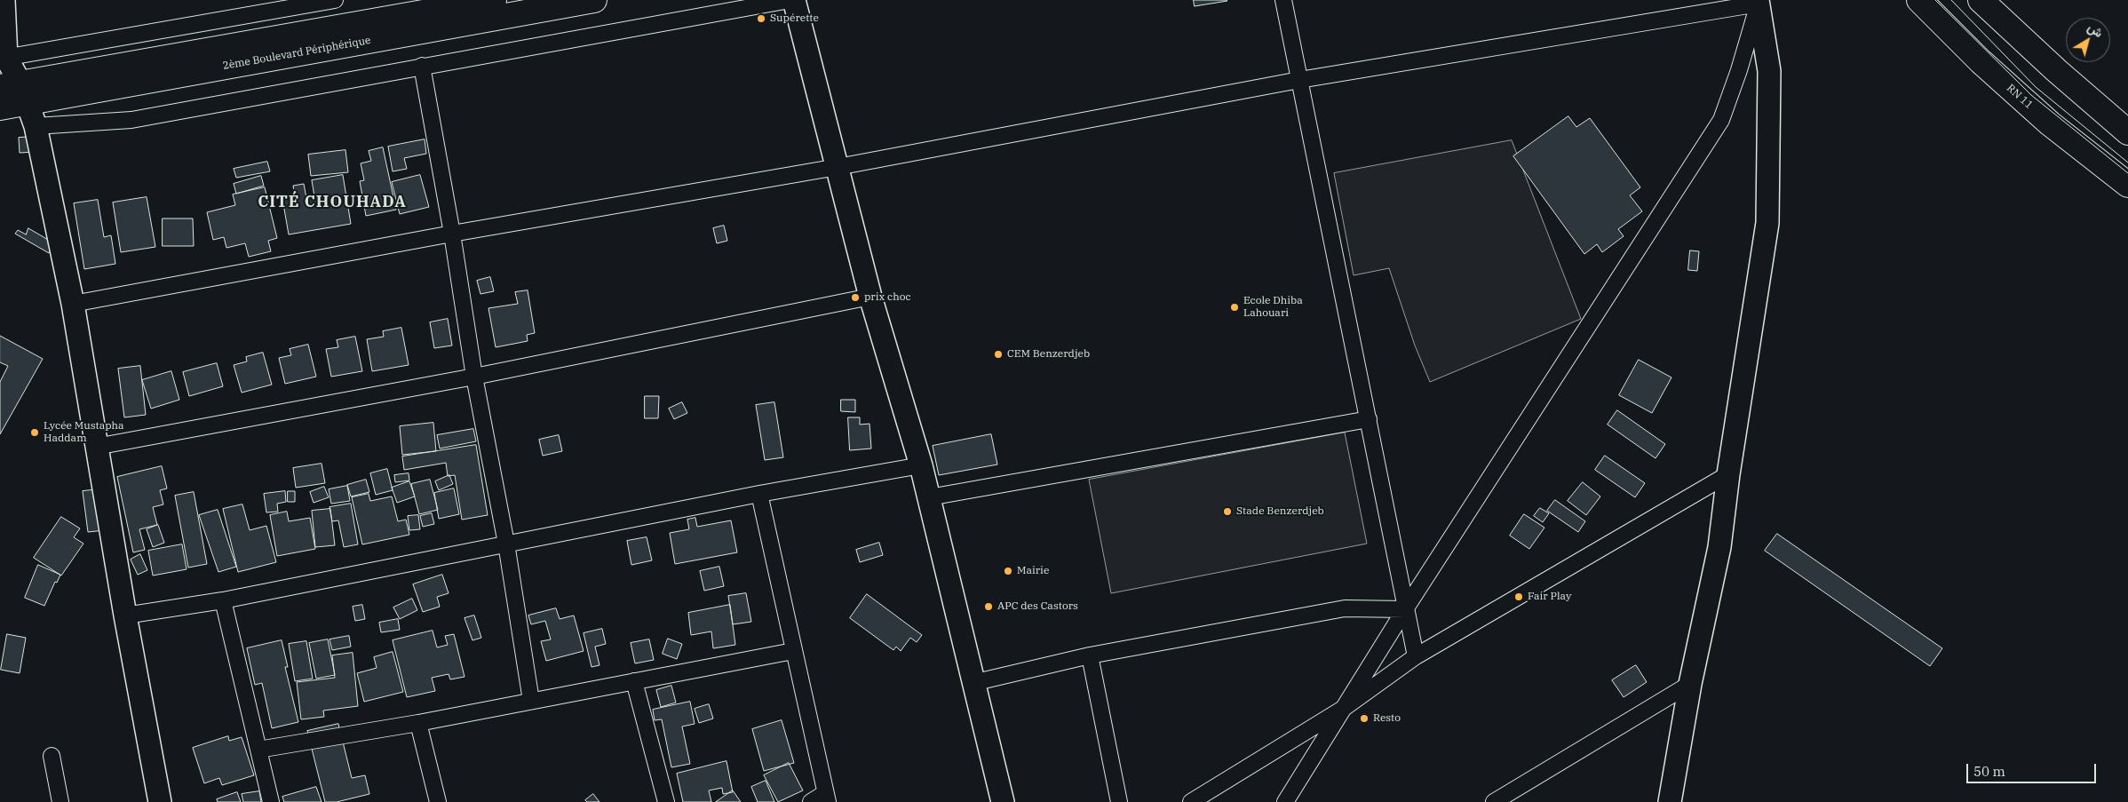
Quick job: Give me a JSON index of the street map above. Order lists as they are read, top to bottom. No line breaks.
{"streets":{"main road":["2ème Boulevard Périphérique","RN 11"]},"districts":["CITÉ CHOUHADA"],"places":["Supérette","prix choc","Ecole Dhiba Lahouari","CEM Benzerdjeb","Lycée Mustapha Haddam","Stade Benzerdjeb","Mairie","Fair Play","APC des Castors","Resto"],"scale_bar":"50 m","north":"top right"}
